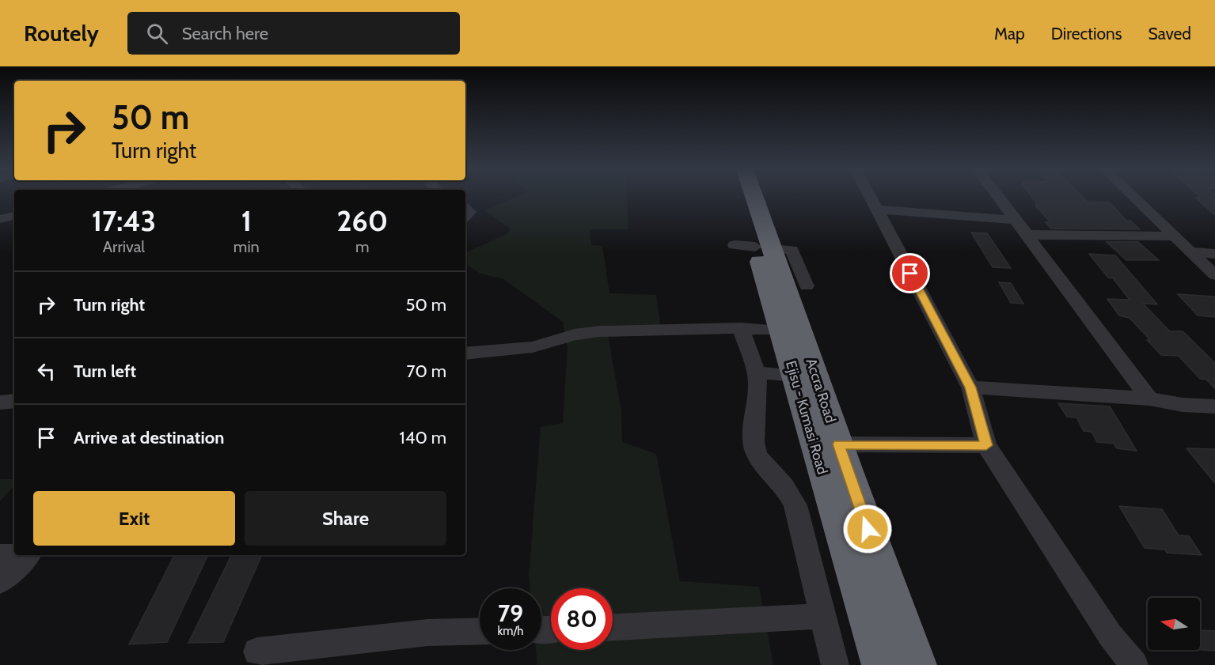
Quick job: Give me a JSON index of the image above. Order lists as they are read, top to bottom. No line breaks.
{"streets":{"highway":["Accra Road","Ejisu - Kumasi Road"]},"crossings":[["Accra Road","Ejisu - Kumasi Road"]],"north":"left","page":{"header":"Routely","search":"Search here","nav":["Map","Directions","Saved"],"turn":["50 m","Turn right"],"eta":["17:43","Arrival","1","min","260","m"],"list":[{"name":"Turn right","value":"50 m"},{"name":"Turn left","value":"70 m"},{"name":"Arrive at destination","value":"140 m"}],"buttons":["Exit","Share"],"speed":"79 km/h","limit":"80"}}
